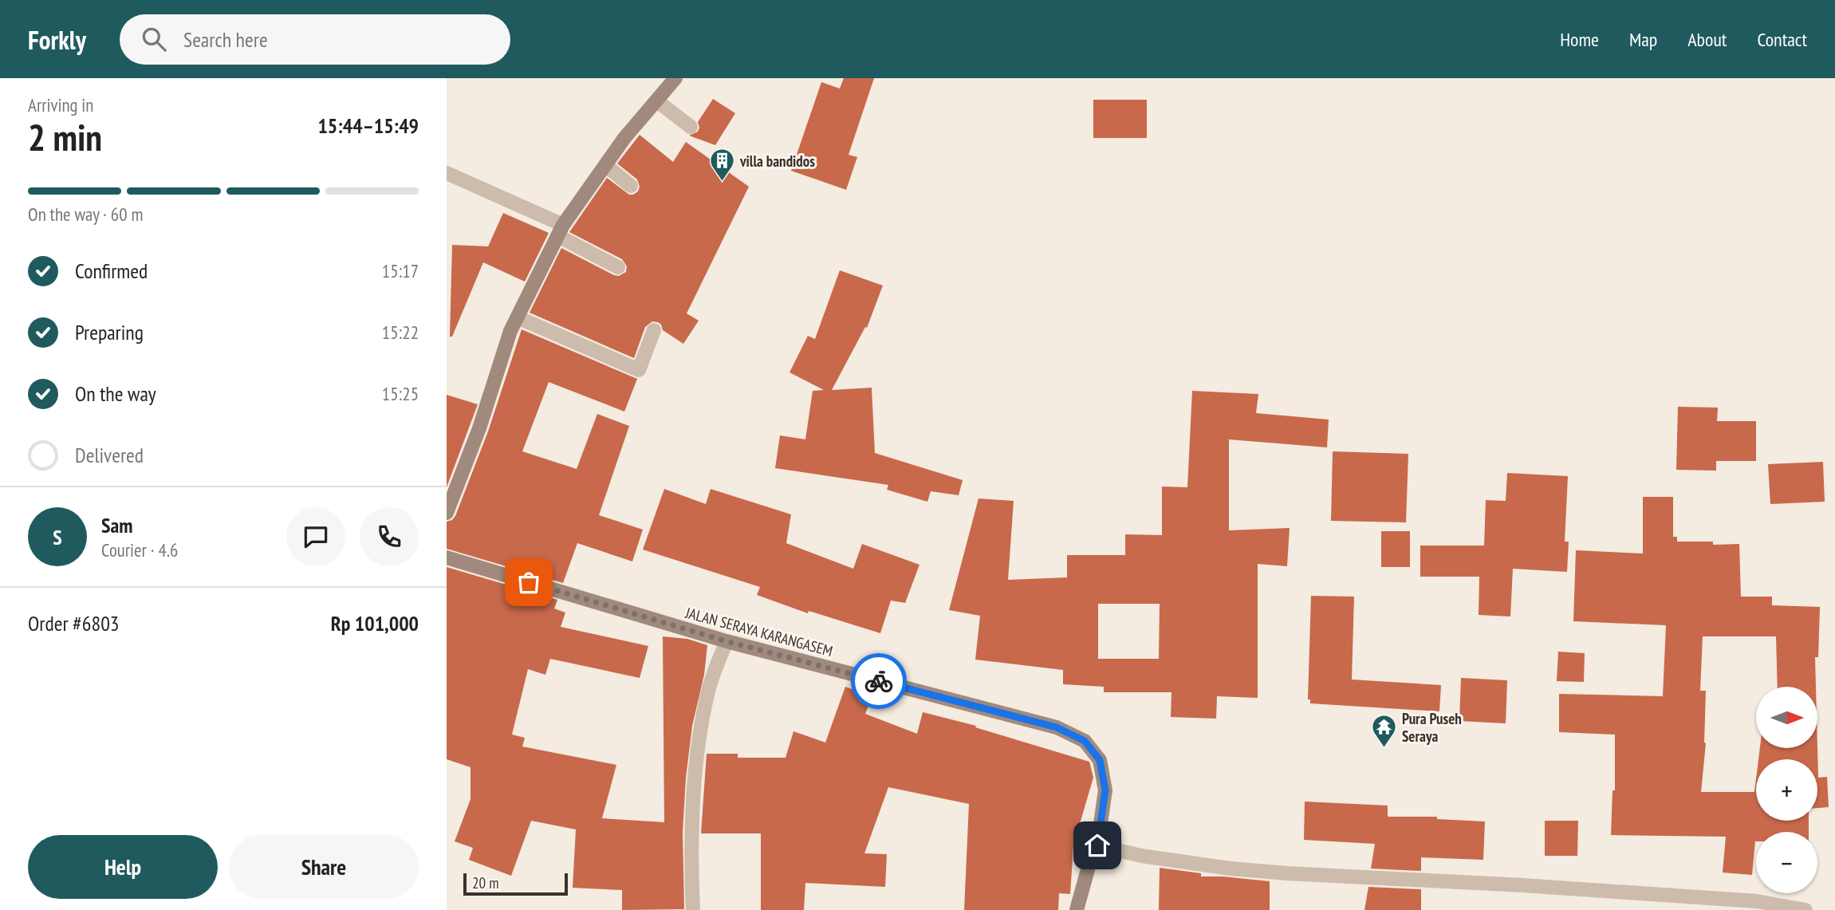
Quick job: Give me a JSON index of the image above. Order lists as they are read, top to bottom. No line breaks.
{"streets":{"street":["JALAN SERAYA KARANGASEM"]},"places":{"building":["villa bandidos"],"temple":["Pura Puseh Seraya"]},"scale_bar":"20 m","north":"right","page":{"header":"Forkly","search":"Search here","nav":["Home","Map","About","Contact"],"heading":["2 min","Arriving in","15:44–15:49"],"panel":["Sam","Courier · 4.6","Order #6803","Rp 101,000"],"bar":"On the way · 60 m","list":[["Confirmed","15:17"],["Preparing","15:22"],["On the way","15:25"],"Delivered"],"round":"S","map_buttons":["+","−"],"buttons":["Help","Share"],"scale":"20 m"}}
